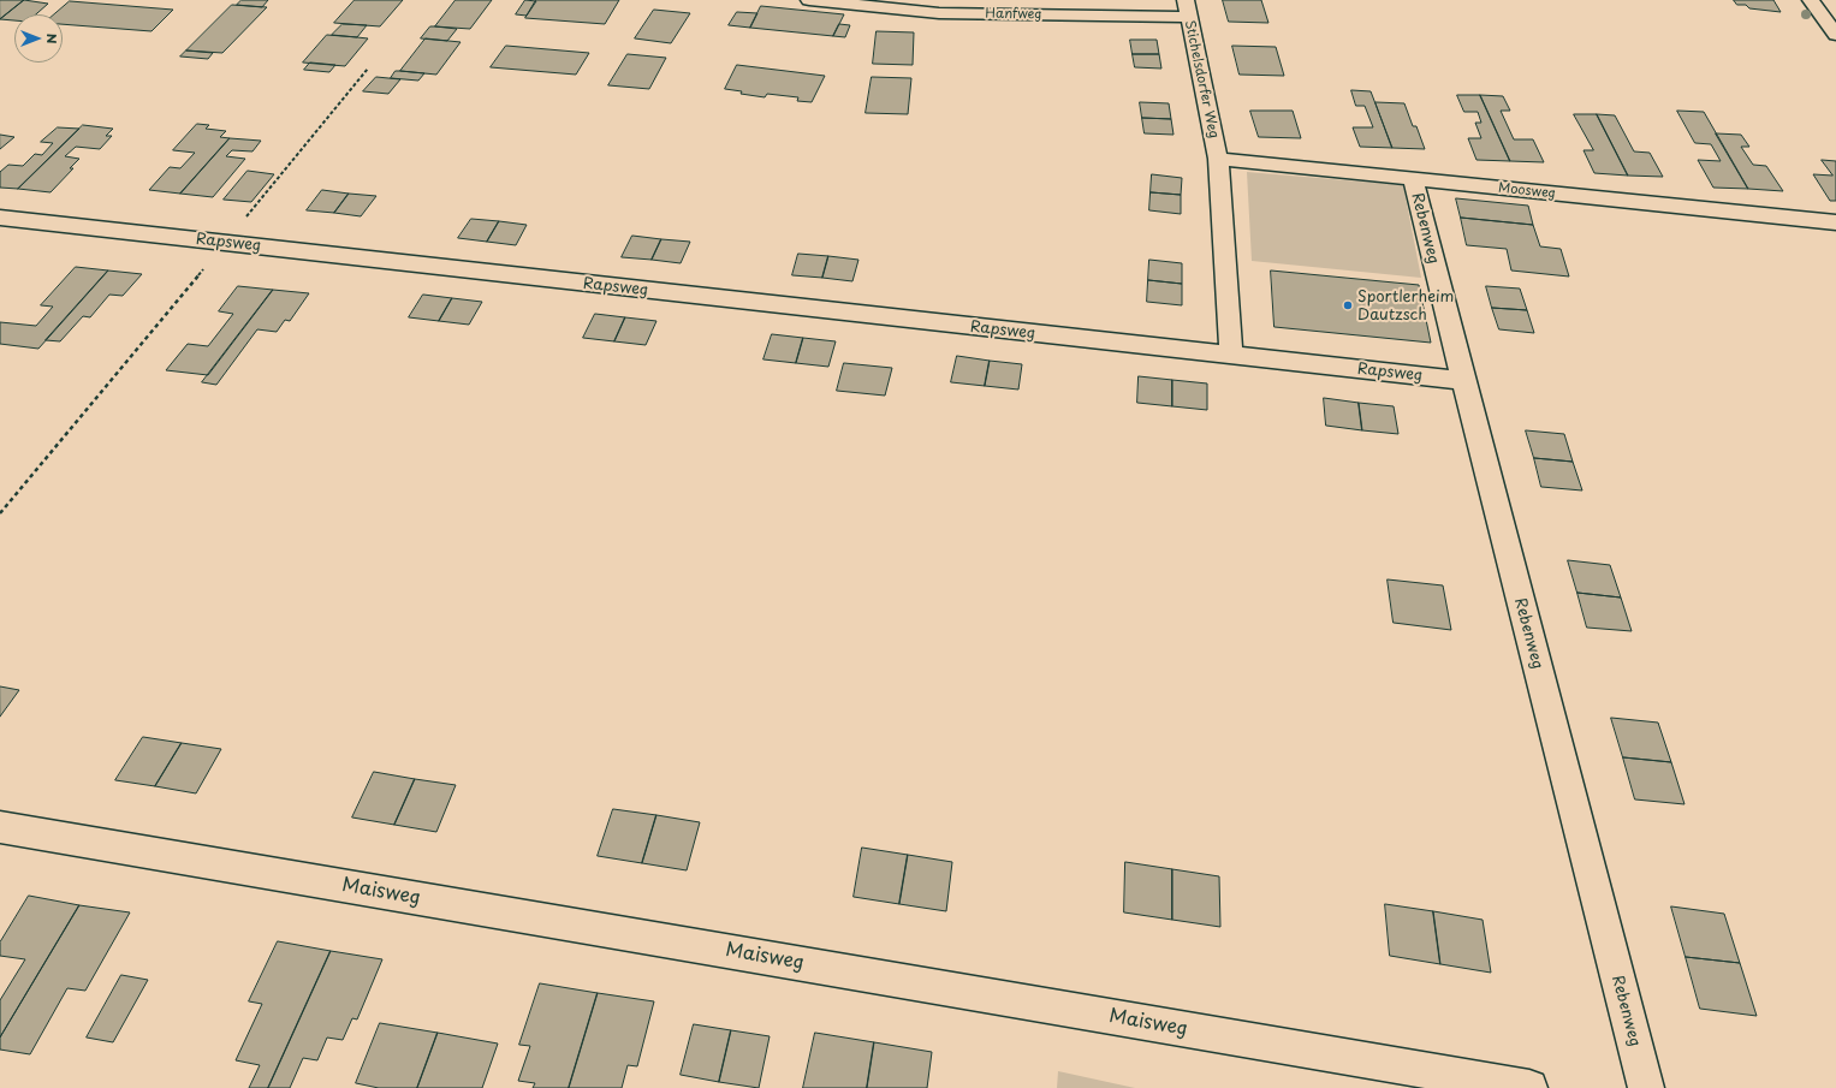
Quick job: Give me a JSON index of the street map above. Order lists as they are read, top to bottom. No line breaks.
{"streets":{"street":["Hanfweg","Stichelsdorfer Weg","Moosweg","Rebenweg","Rapsweg","Maisweg"]},"crossings":[["Hanfweg","Stichelsdorfer Weg"],["Stichelsdorfer Weg","Moosweg"],["Moosweg","Rebenweg"],["Rebenweg","Rapsweg"]],"places":["Sportlerheim Dautzsch"],"north":"right"}
